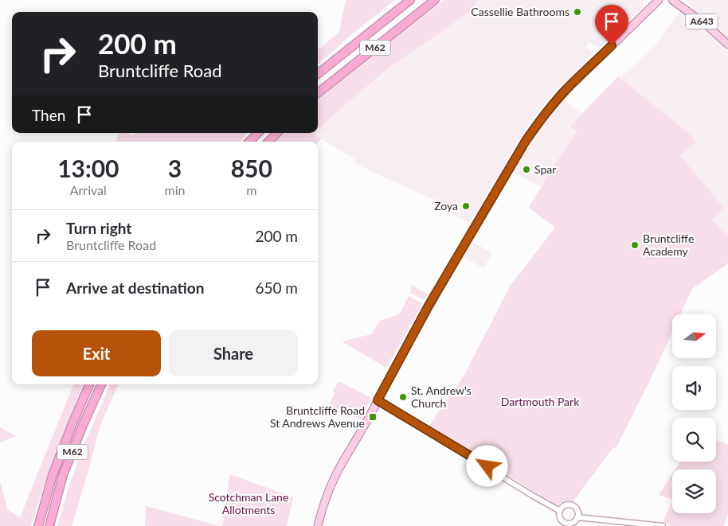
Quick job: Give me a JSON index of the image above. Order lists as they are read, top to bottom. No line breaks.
{"streets":{"highway":["M62"],"main road":["A643"]},"parks":["Dartmouth Park","Scotchman Lane Allotments"],"places":{"other":["Cassellie Bathrooms","Spar","Zoya","Bruntcliffe Academy","St. Andrew's Church"],"transit":["Bruntcliffe Road St Andrews Avenue"]},"north":"right","page":{"turn":["200 m","Bruntcliffe Road"],"then":"Then","eta":["13:00","Arrival","3","min","850","m"],"list":[{"name":"Turn right","note":"Bruntcliffe Road","value":"200 m"},{"name":"Arrive at destination","value":"650 m"}],"buttons":["Exit","Share"]}}
